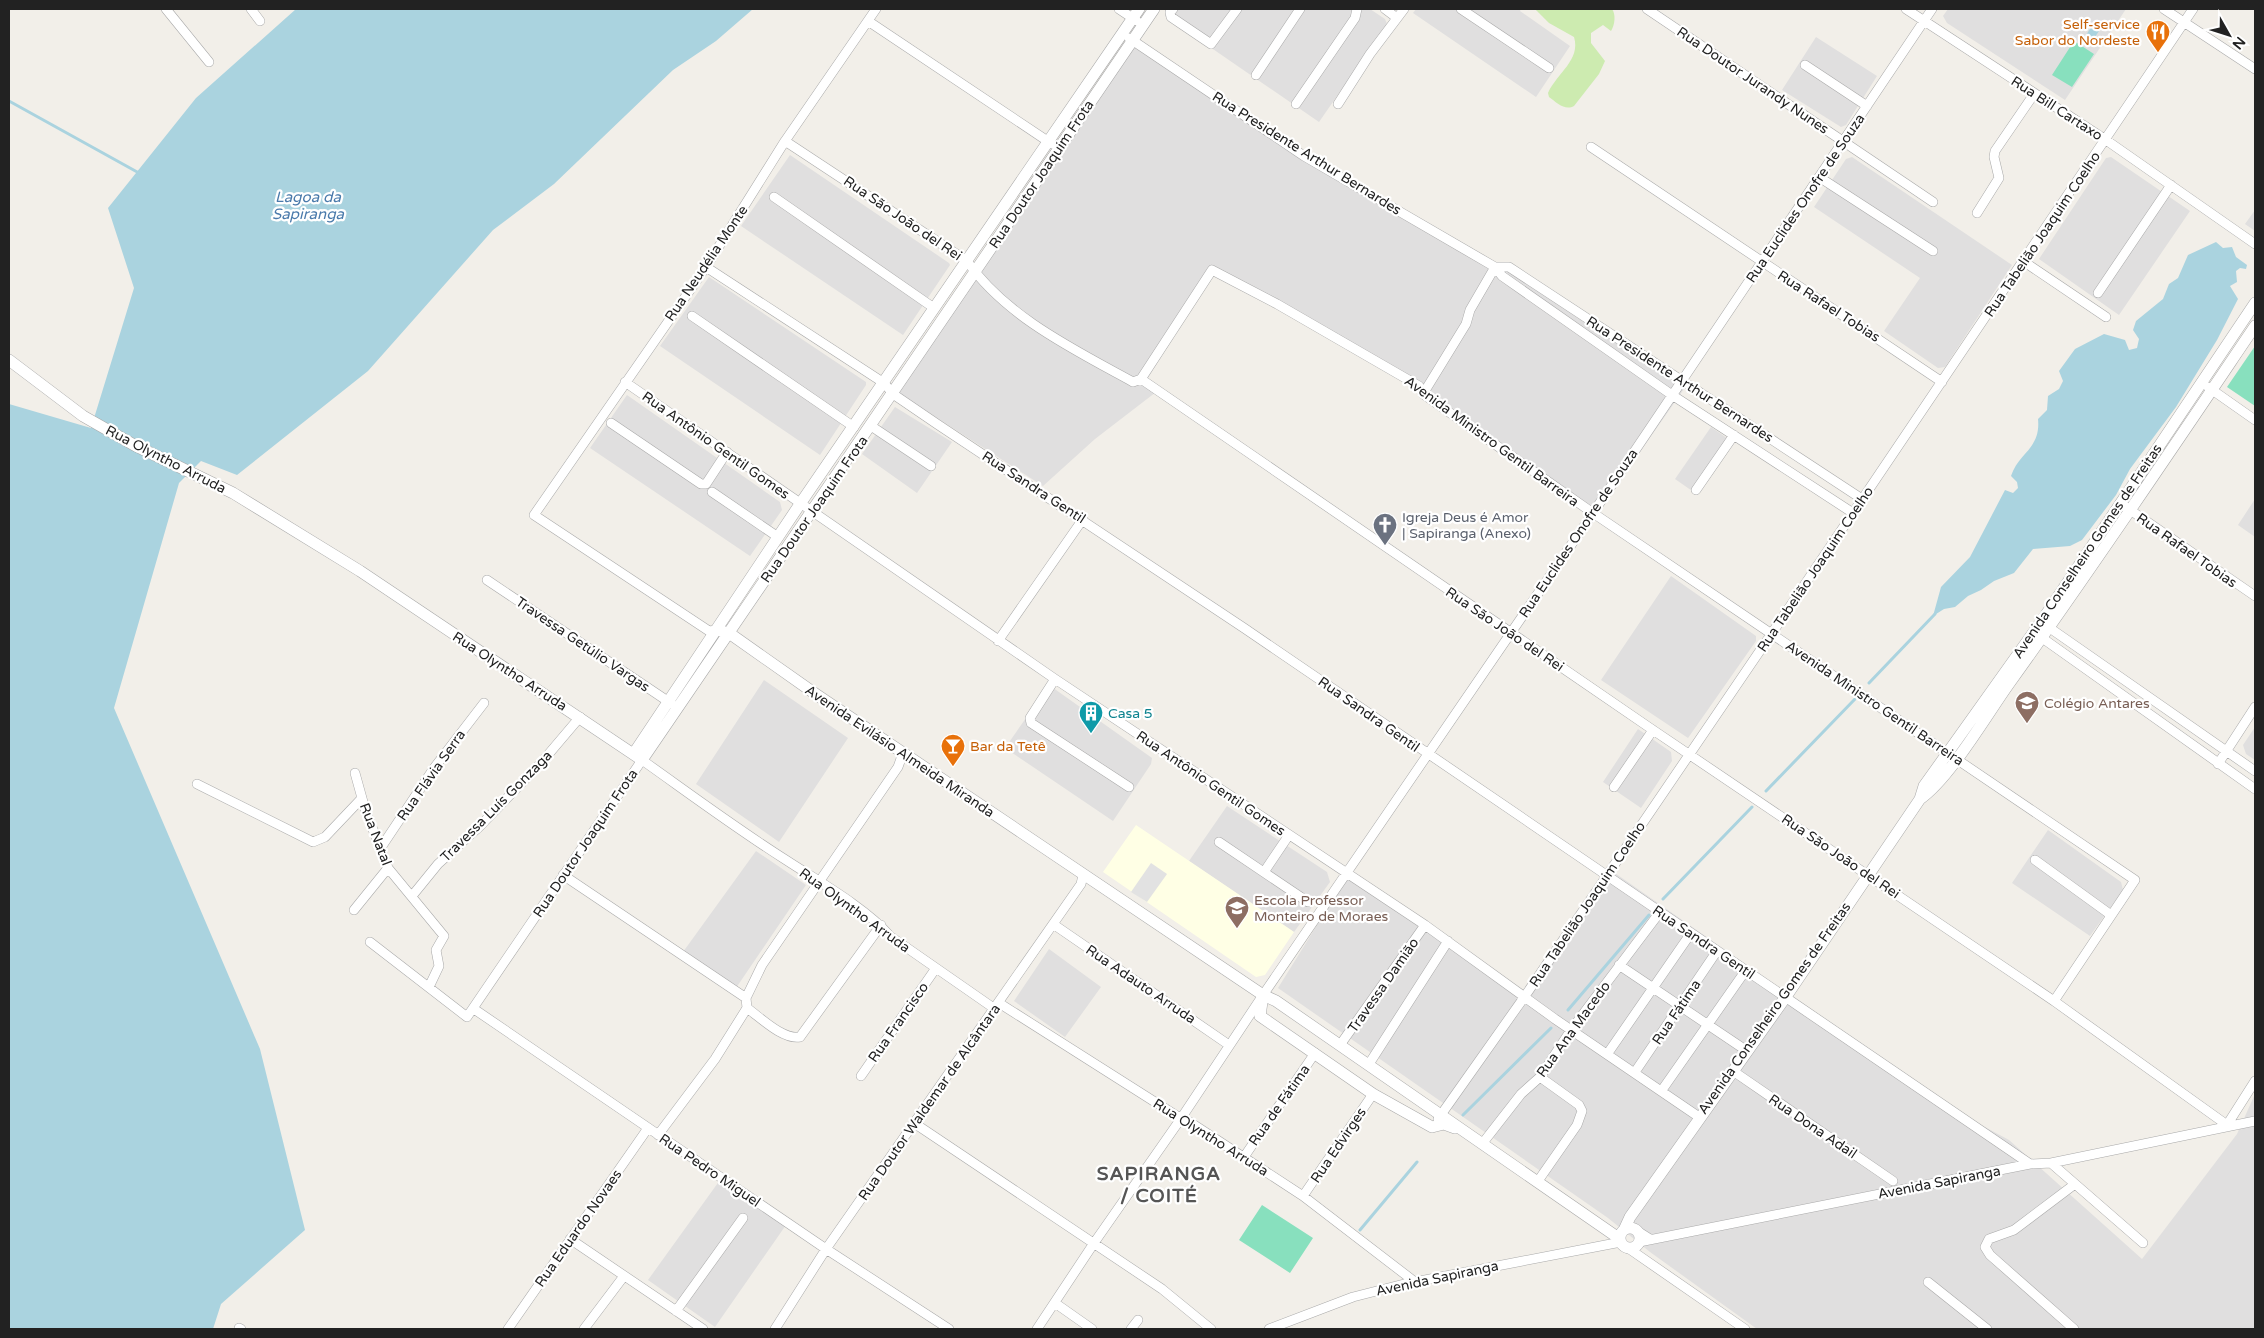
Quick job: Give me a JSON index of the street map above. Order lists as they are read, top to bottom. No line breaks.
{"streets":{"street":["Rua Doutor Jurandy Nunes","Rua Bill Cartaxo","Rua Presidente Arthur Bernardes","Rua Doutor Joaquim Frota","Rua Euclides Onofre de Souza","Rua São João del Rei","Rua Tabelião Joaquim Coelho","Rua Neudélia Monte","Rua Rafael Tobias","Avenida Ministro Gentil Barreira","Rua Antônio Gentil Gomes","Rua Olyntho Arruda","Rua Sandra Gentil","Avenida Conselheiro Gomes de Freitas","Travessa Getúlio Vargas","Avenida Evilásio Almeida Miranda","Rua Flávia Serra","Travessa Luís Gonzaga","Rua Natal","Rua Adauto Arruda","Travessa Damião","Rua Fátima","Rua Francisco","Rua Ana Macedo","Rua Doutor Waldemar de Alcântara","Rua de Fátima","Rua Dona Adail","Rua Edvirges","Rua Pedro Miguel","Avenida Sapiranga","Rua Eduardo Novaes"]},"crossings":[["Rua Doutor Jurandy Nunes","Rua Euclides Onofre de Souza"],["Rua Bill Cartaxo","Rua Euclides Onofre de Souza"],["Rua Bill Cartaxo","Rua Tabelião Joaquim Coelho"],["Rua Presidente Arthur Bernardes","Rua Doutor Joaquim Frota"],["Rua Presidente Arthur Bernardes","Rua Euclides Onofre de Souza"],["Rua Presidente Arthur Bernardes","Rua Tabelião Joaquim Coelho"],["Rua Doutor Joaquim Frota","Rua São João del Rei"],["Rua Doutor Joaquim Frota","Rua Antônio Gentil Gomes"],["Rua Doutor Joaquim Frota","Rua Olyntho Arruda"],["Rua Doutor Joaquim Frota","Rua Sandra Gentil"],["Rua Doutor Joaquim Frota","Travessa Getúlio Vargas"],["Rua Doutor Joaquim Frota","Avenida Evilásio Almeida Miranda"],["Rua Doutor Joaquim Frota","Rua Pedro Miguel"],["Rua Euclides Onofre de Souza","Rua São João del Rei"],["Rua Euclides Onofre de Souza","Rua Rafael Tobias"],["Rua Euclides Onofre de Souza","Avenida Ministro Gentil Barreira"],["Rua Euclides Onofre de Souza","Rua Antônio Gentil Gomes"],["Rua Euclides Onofre de Souza","Rua Olyntho Arruda"],["Rua Euclides Onofre de Souza","Rua Sandra Gentil"],["Rua Euclides Onofre de Souza","Avenida Evilásio Almeida Miranda"],["Rua Euclides Onofre de Souza","Rua Adauto Arruda"],["Rua São João del Rei","Rua Tabelião Joaquim Coelho"],["Rua São João del Rei","Rua Neudélia Monte"],["Rua São João del Rei","Avenida Ministro Gentil Barreira"],["Rua São João del Rei","Avenida Conselheiro Gomes de Freitas"],["Rua São João del Rei","Avenida Sapiranga"],["Rua Tabelião Joaquim Coelho","Rua Rafael Tobias"],["Rua Tabelião Joaquim Coelho","Avenida Ministro Gentil Barreira"],["Rua Tabelião Joaquim Coelho","Rua Antônio Gentil Gomes"],["Rua Tabelião Joaquim Coelho","Rua Sandra Gentil"],["Rua Tabelião Joaquim Coelho","Avenida Evilásio Almeida Miranda"],["Rua Neudélia Monte","Rua Antônio Gentil Gomes"],["Rua Neudélia Monte","Rua Sandra Gentil"],["Rua Neudélia Monte","Avenida Evilásio Almeida Miranda"],["Rua Rafael Tobias","Avenida Conselheiro Gomes de Freitas"],["Avenida Ministro Gentil Barreira","Avenida Conselheiro Gomes de Freitas"],["Rua Antônio Gentil Gomes","Avenida Conselheiro Gomes de Freitas"],["Rua Antônio Gentil Gomes","Travessa Damião"],["Rua Antônio Gentil Gomes","Rua Fátima"],["Rua Antônio Gentil Gomes","Rua Ana Macedo"],["Rua Olyntho Arruda","Travessa Luís Gonzaga"],["Rua Olyntho Arruda","Rua Francisco"],["Rua Olyntho Arruda","Rua Doutor Waldemar de Alcântara"],["Rua Olyntho Arruda","Rua de Fátima"],["Rua Olyntho Arruda","Rua Edvirges"],["Rua Olyntho Arruda","Avenida Sapiranga"],["Rua Sandra Gentil","Avenida Conselheiro Gomes de Freitas"],["Rua Sandra Gentil","Rua Fátima"],["Rua Sandra Gentil","Rua Ana Macedo"],["Rua Sandra Gentil","Avenida Sapiranga"],["Avenida Conselheiro Gomes de Freitas","Avenida Evilásio Almeida Miranda"],["Avenida Conselheiro Gomes de Freitas","Rua Dona Adail"],["Avenida Conselheiro Gomes de Freitas","Avenida Sapiranga"],["Avenida Evilásio Almeida Miranda","Travessa Damião"],["Avenida Evilásio Almeida Miranda","Rua Ana Macedo"],["Avenida Evilásio Almeida Miranda","Rua Doutor Waldemar de Alcântara"],["Avenida Evilásio Almeida Miranda","Rua de Fátima"],["Avenida Evilásio Almeida Miranda","Rua Edvirges"],["Avenida Evilásio Almeida Miranda","Avenida Sapiranga"],["Rua Flávia Serra","Rua Natal"],["Travessa Luís Gonzaga","Rua Natal"],["Rua Adauto Arruda","Rua Doutor Waldemar de Alcântara"],["Rua Doutor Waldemar de Alcântara","Rua Pedro Miguel"],["Rua Pedro Miguel","Rua Eduardo Novaes"]],"districts":["SAPIRANGA / COITÉ"],"water":["Lagoa da Sapiranga"],"places":{"restaurant":["Self-service Sabor do Nordeste"],"church":["Igreja Deus é Amor | Sapiranga (Anexo)"],"school or university":["Colégio Antares","Escola Professor Monteiro de Moraes"],"building":["Casa 5"],"bar":["Bar da Tetê"]},"north":"bottom right"}
